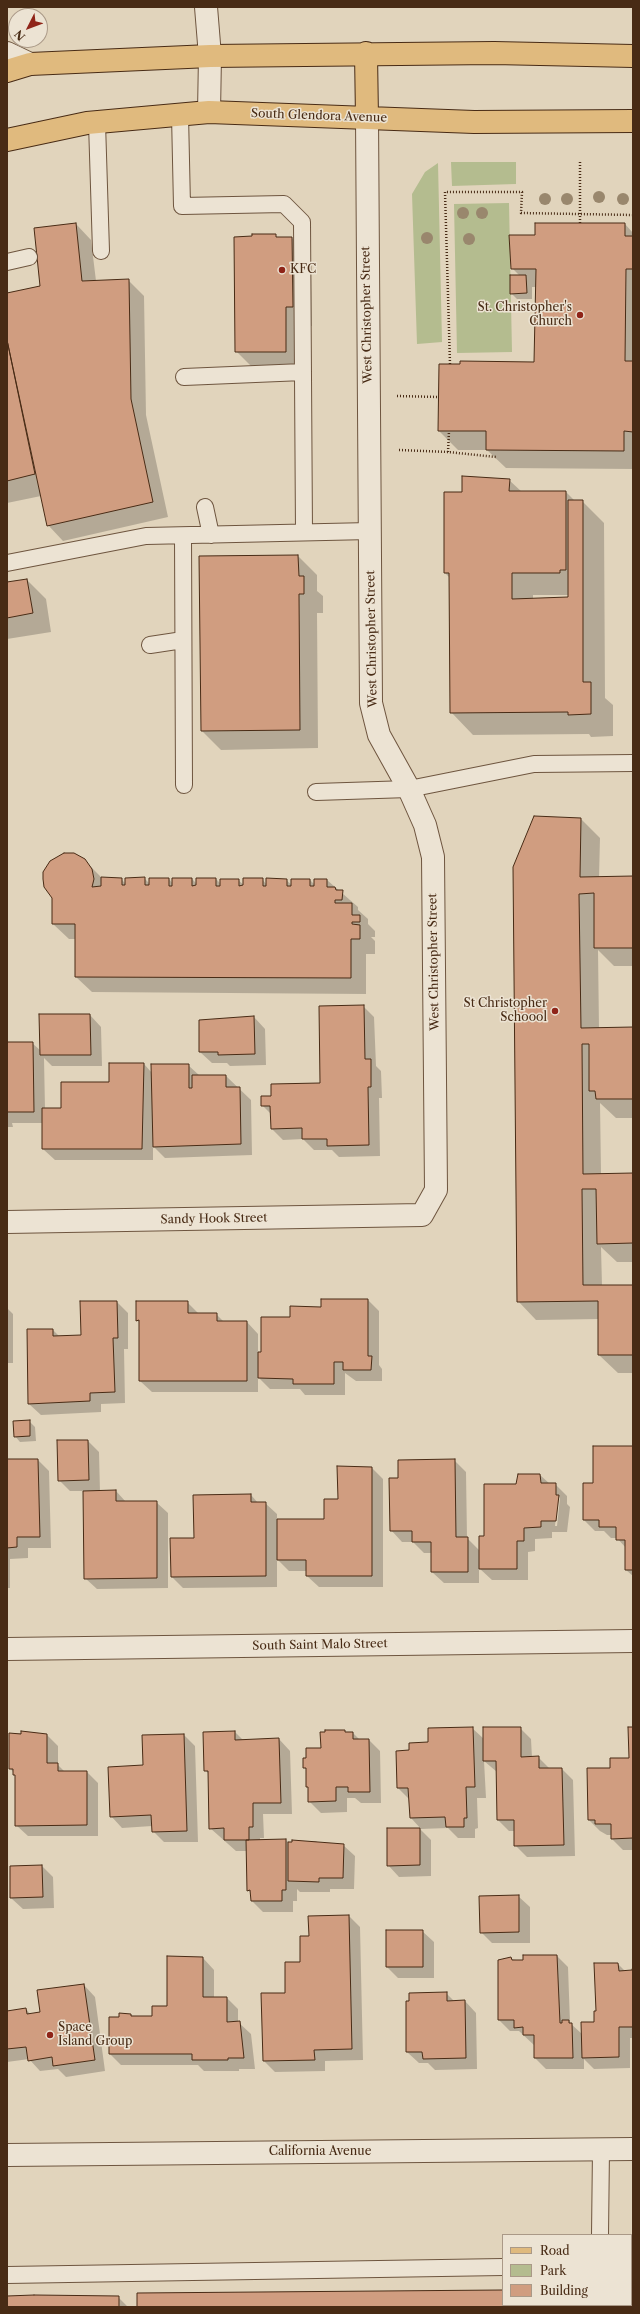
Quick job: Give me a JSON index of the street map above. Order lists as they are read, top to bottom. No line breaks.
{"streets":{"main road":["South Glendora Avenue"],"street":["West Christopher Street","Sandy Hook Street","South Saint Malo Street","California Avenue"]},"crossings":[["South Glendora Avenue","West Christopher Street"],["West Christopher Street","Sandy Hook Street"]],"places":["KFC","St. Christopher's Church","St Christopher Schoool","Space Island Group"],"legend":["Road","Park","Building"],"north":"bottom left"}
